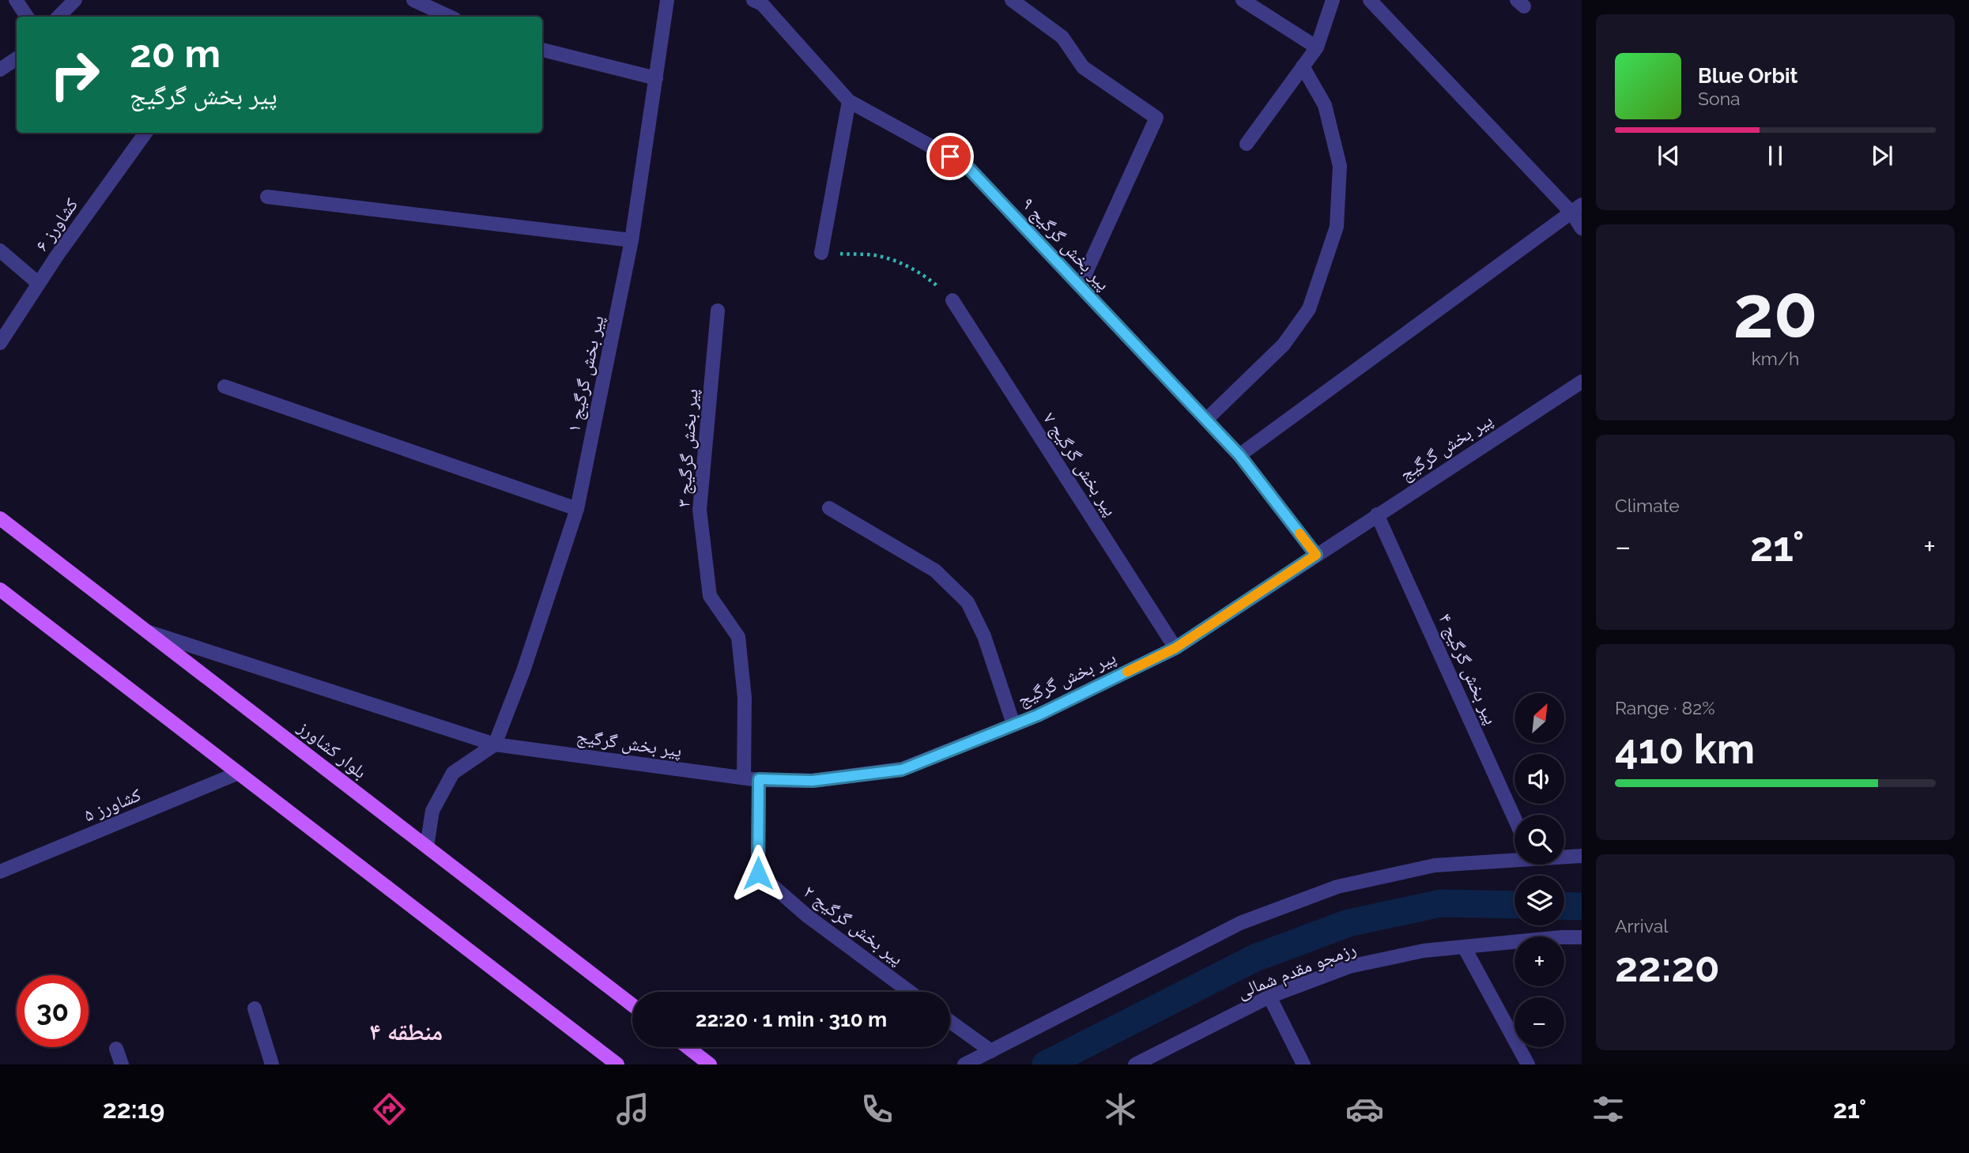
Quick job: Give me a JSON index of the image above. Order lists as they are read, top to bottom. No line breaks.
{"streets":{"main road":["بلوار کشاورز"],"street":["کشاورز ۶","پیر بخش گرگیج ۹","پیر بخش گرگیج ۱","پیر بخش گرگیج","پیر بخش گرگیج ۳","پیر بخش گرگیج ۷","پیر بخش گرگیج ۴","کشاورز ۵","پیر بخش گرگیج ۲","رزمجو مقدم شمالی"]},"crossings":[["پیر بخش گرگیج ۹","پیر بخش گرگیج"],["پیر بخش گرگیج ۱","پیر بخش گرگیج"],["پیر بخش گرگیج","پیر بخش گرگیج ۳"],["پیر بخش گرگیج","پیر بخش گرگیج ۷"],["پیر بخش گرگیج","پیر بخش گرگیج ۴"],["پیر بخش گرگیج","بلوار کشاورز"],["پیر بخش گرگیج","پیر بخش گرگیج ۲"]],"districts":["منطقه ۴"],"north":"top right","page":{"turn":["20 m","پیر بخش گرگیج"],"song":["Blue Orbit","Sona"],"tile":[["20","km/h"],"Climate",["Range · 82%","410 km"],["Arrival","22:20"]],"heat":["−","21°","+"],"map_buttons":["+","−"],"limit":"30","trip":"22:20 · 1 min · 310 m","tabs":["22:19","21°"]}}
